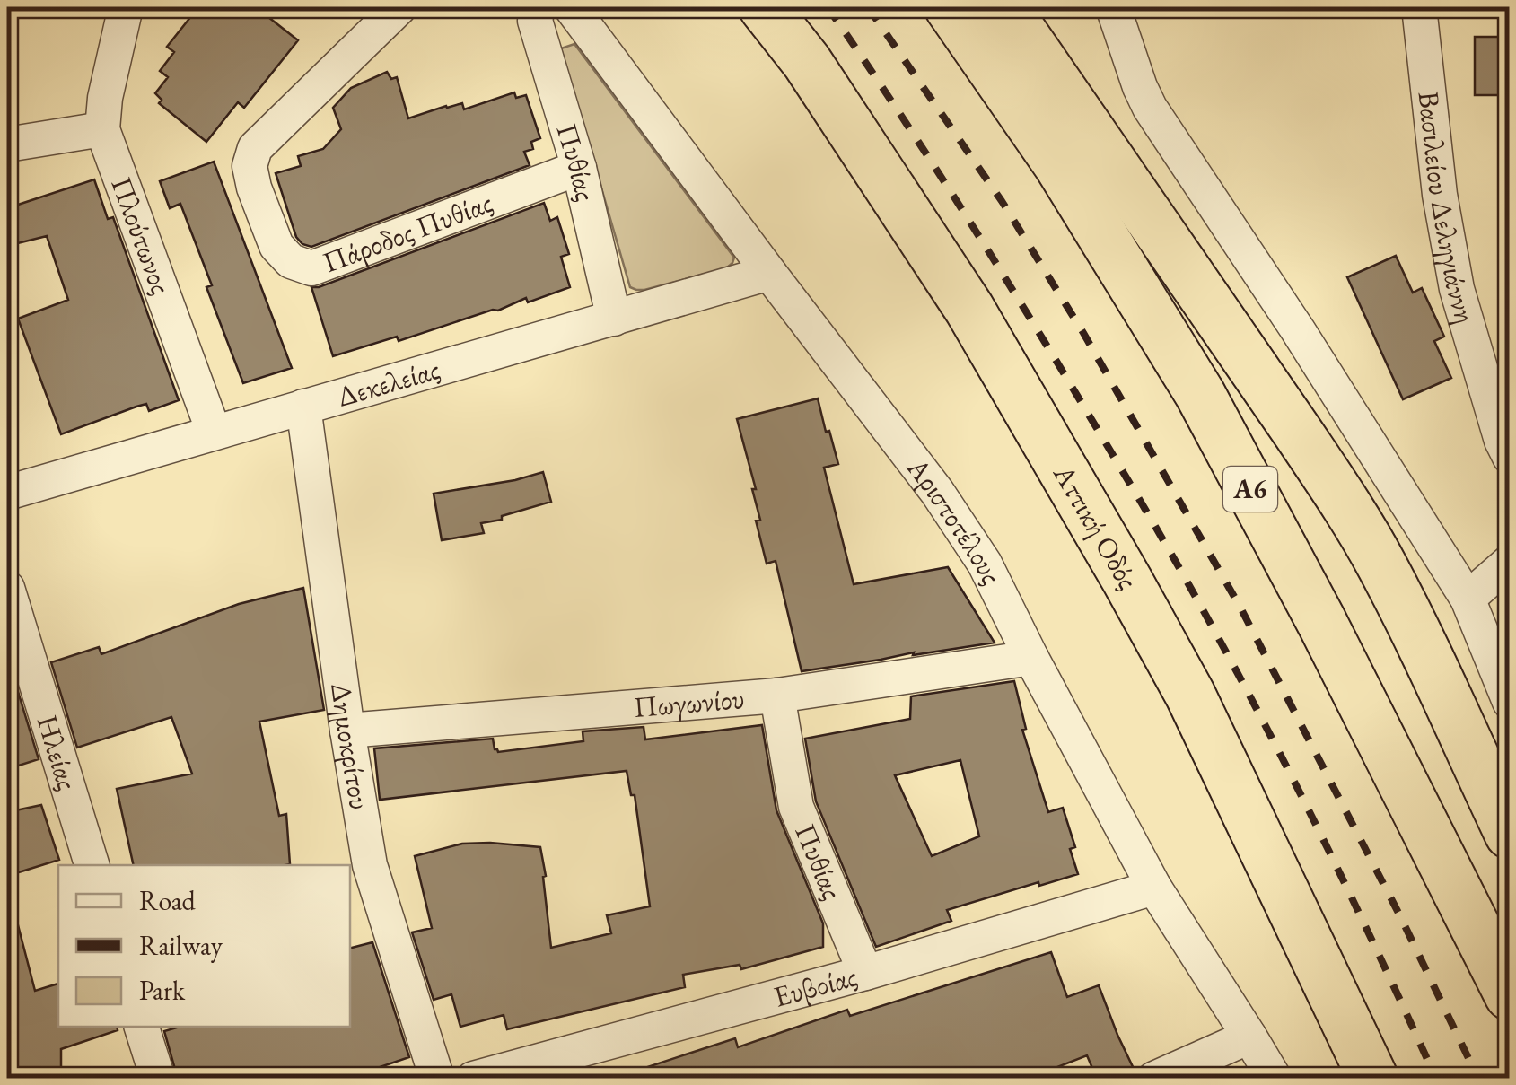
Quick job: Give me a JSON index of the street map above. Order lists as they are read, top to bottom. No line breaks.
{"streets":{"highway":["Α6","Αττική Οδός"],"street":["Πυθίας","Βασιλείου Δεληγιάννη","Πάροδος Πυθίας","Πλούτωνος","Δεκελείας","Αριστοτέλους","Πωγωνίου","Δημοκρίτου","Ηλείας","Ευβοίας"]},"crossings":[["Πυθίας","Πάροδος Πυθίας"],["Πυθίας","Δεκελείας"],["Πυθίας","Πωγωνίου"],["Πυθίας","Ευβοίας"],["Πλούτωνος","Δεκελείας"],["Δεκελείας","Αριστοτέλους"],["Δεκελείας","Δημοκρίτου"],["Αριστοτέλους","Πωγωνίου"],["Αριστοτέλους","Ευβοίας"],["Πωγωνίου","Δημοκρίτου"]],"legend":["Road","Railway","Park"]}
